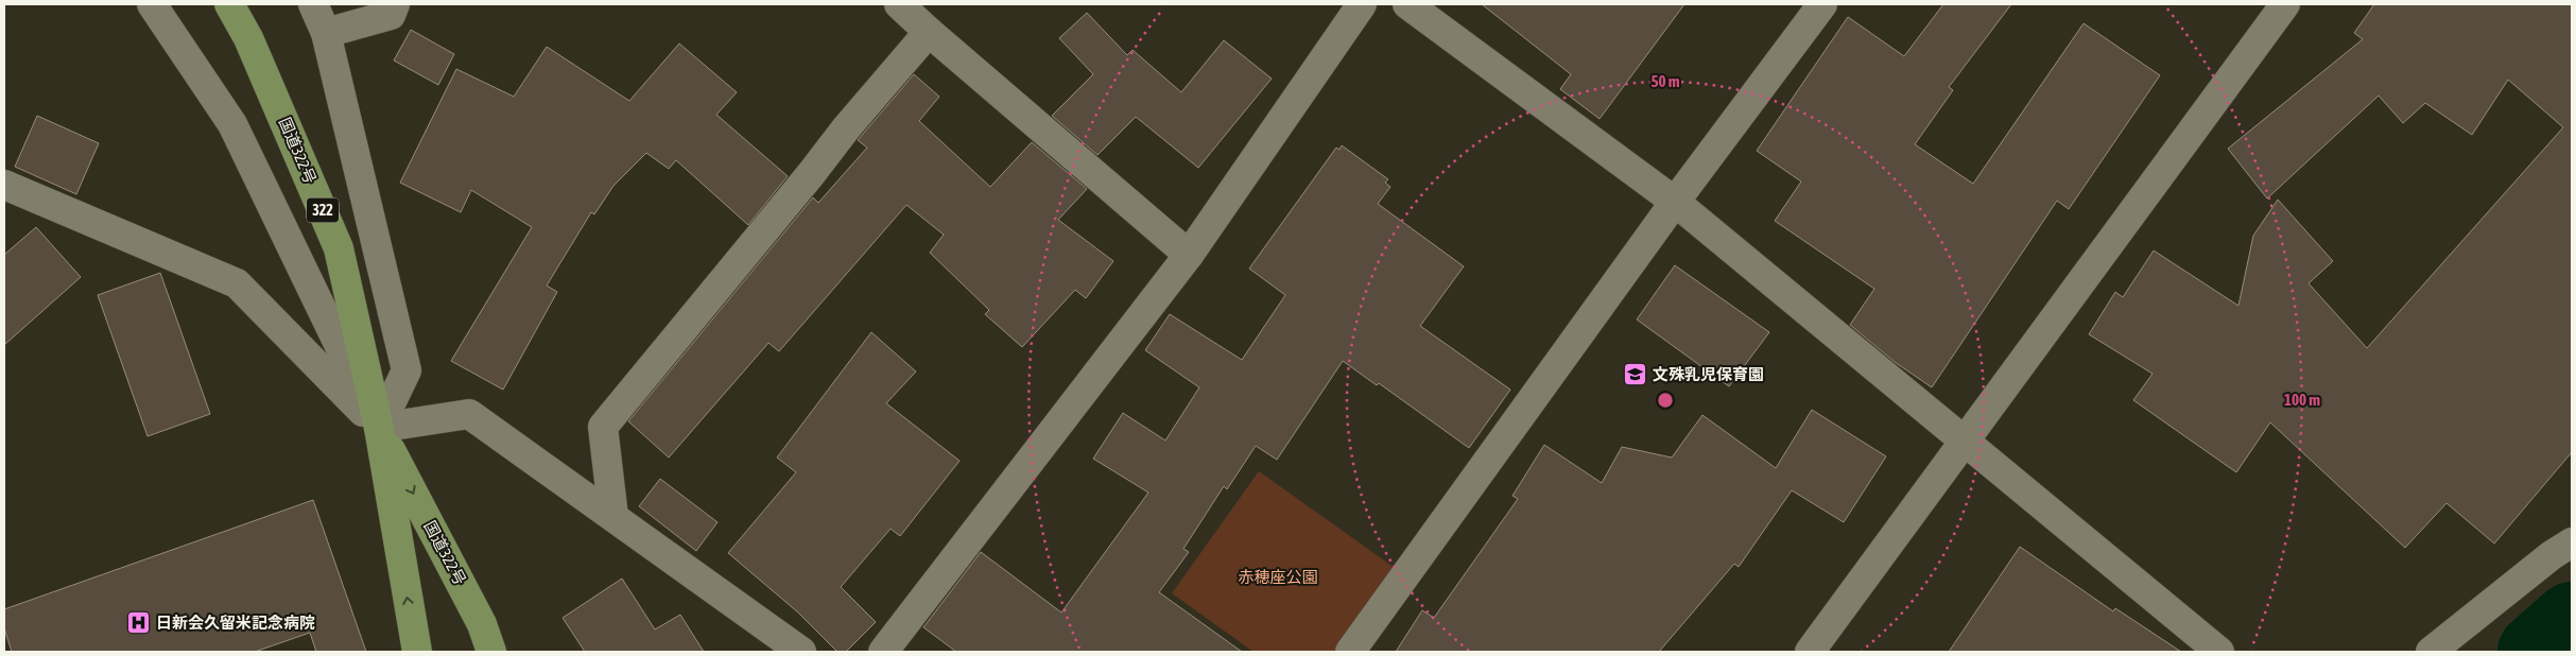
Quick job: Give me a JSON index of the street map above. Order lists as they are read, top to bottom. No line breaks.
{"streets":{"highway":["国道322号","322"]},"parks":["赤穂座公園"],"places":{"school or university":["文殊乳児保育園"],"hospital":["日新会久留米記念病院"]},"rings":["50 m","100 m"]}
